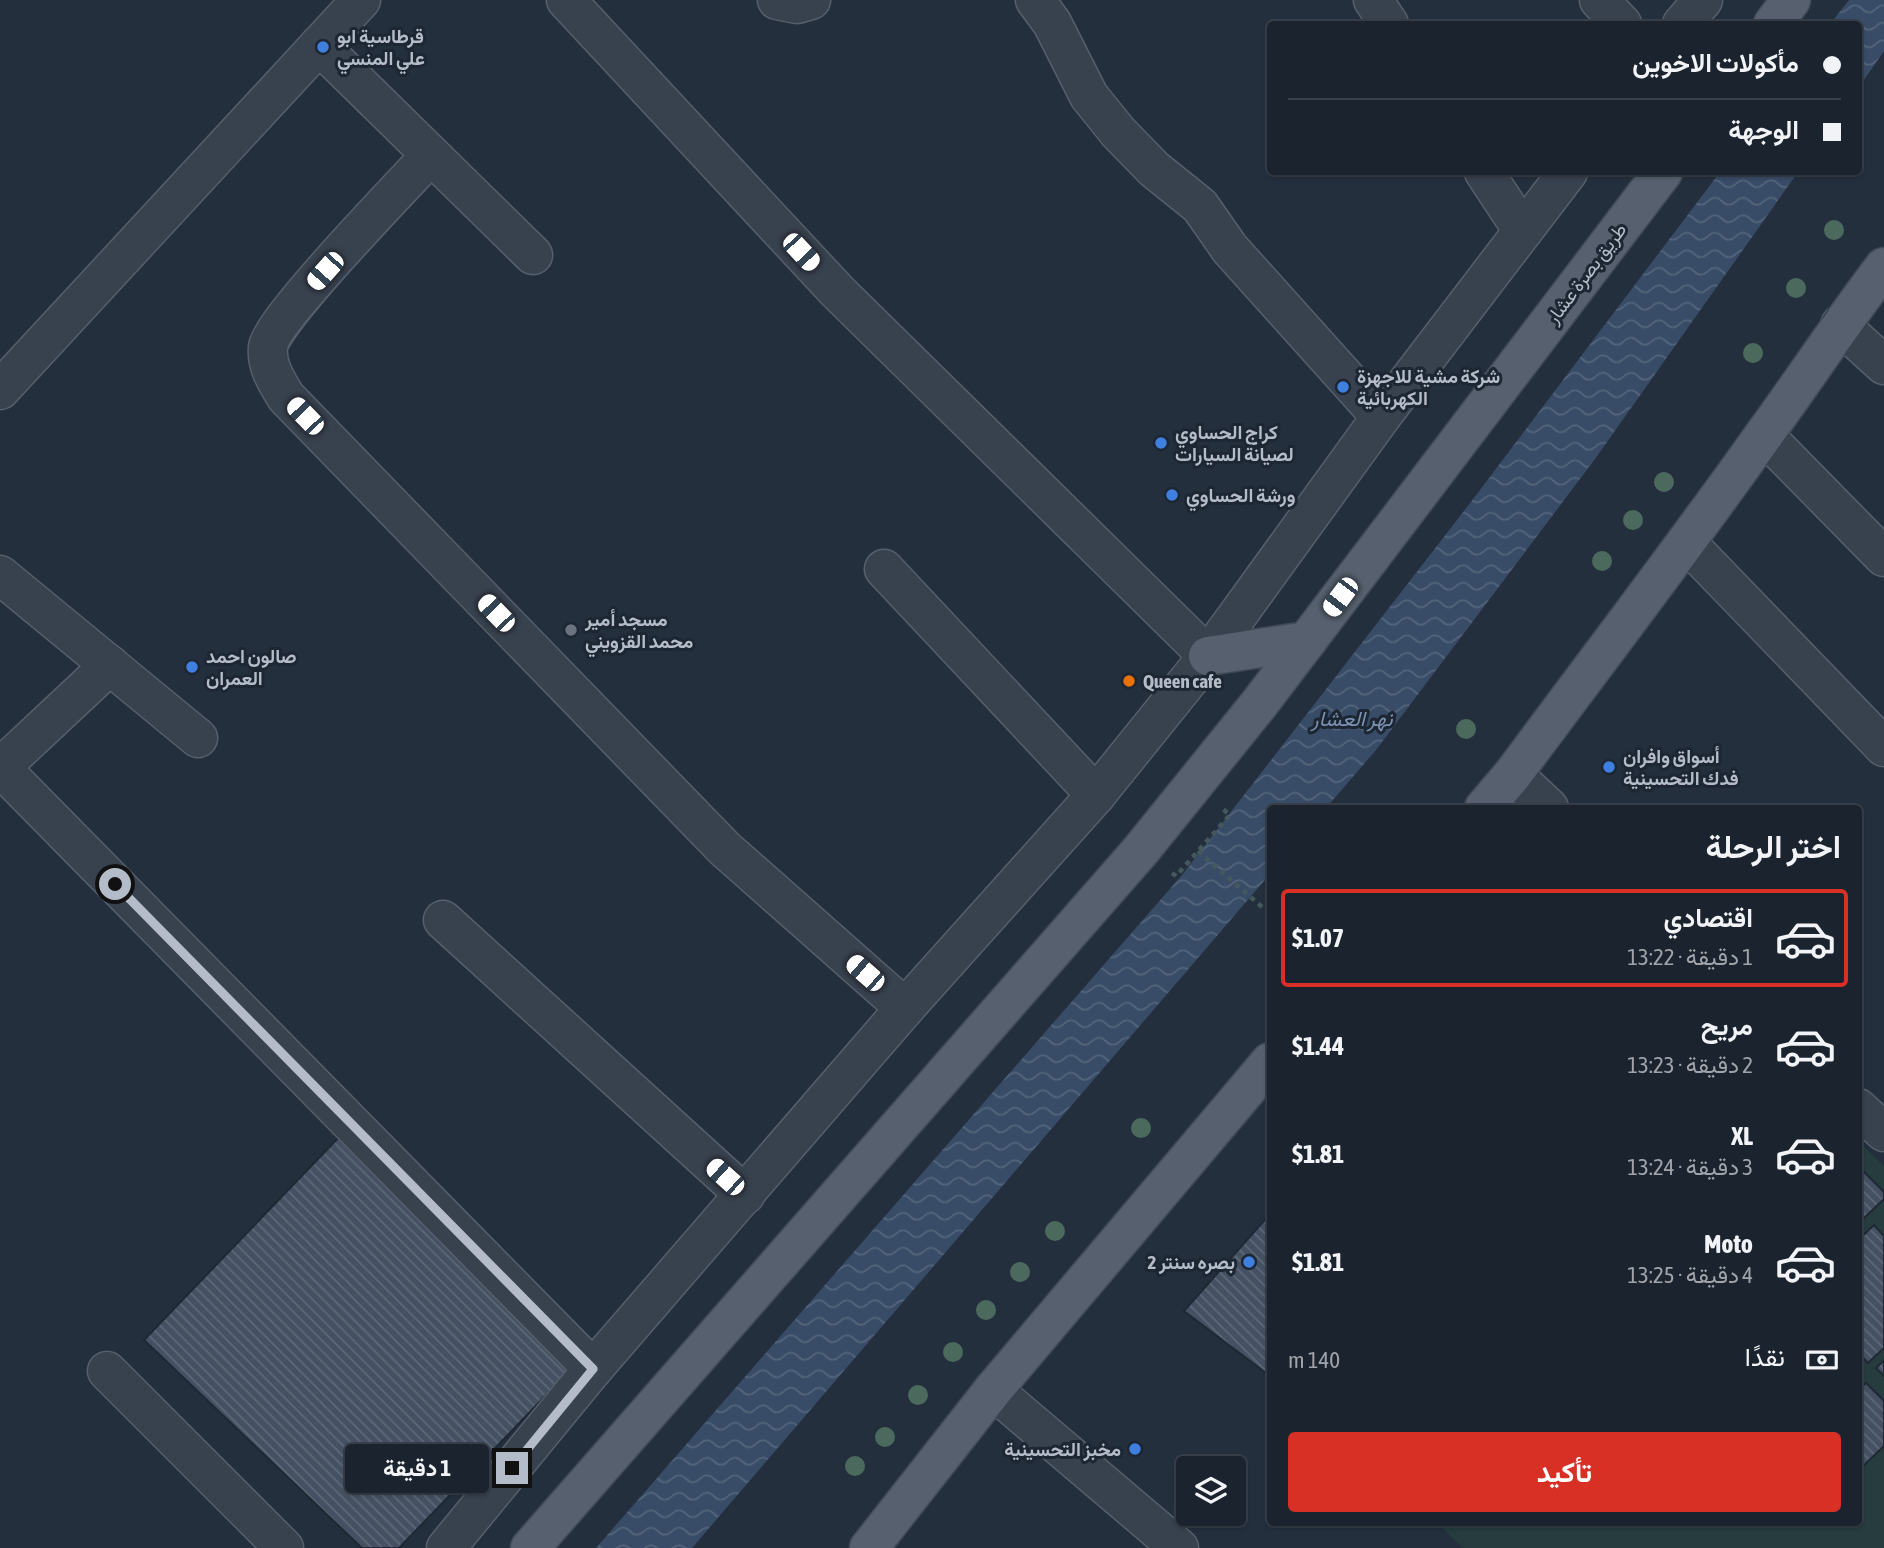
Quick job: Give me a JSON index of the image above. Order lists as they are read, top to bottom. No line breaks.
{"streets":{"main road":["طريق بصرة عشار"]},"water":["نهر العشار"],"places":["قرطاسية ابو علي المنسي","شركة مشية للاجهزة الكهربائية","كراج الحساوي لصيانة السيارات","ورشة الحساوي","مسجد أمير محمد القزويني","صالون احمد العمران","Queen cafe","أسواق وافران فدك التحسينية","بصره سنتر 2","مخبز التحسينية"],"page":{"banner":["مأكولات الاخوين","الوجهة"],"heading":"اختر الرحلة","list":[{"name":"اقتصادي","note":"1 دقيقة · 13:22","value":"$1.07"},{"name":"مريح","note":"2 دقيقة · 13:23","value":"$1.44"},{"name":"XL","note":"3 دقيقة · 13:24","value":"$1.81"},{"name":"Moto","note":"4 دقيقة · 13:25","value":"$1.81"}],"pay":["نقدًا","140 m"],"buttons":"تأكيد","bubble":"1 دقيقة"}}
